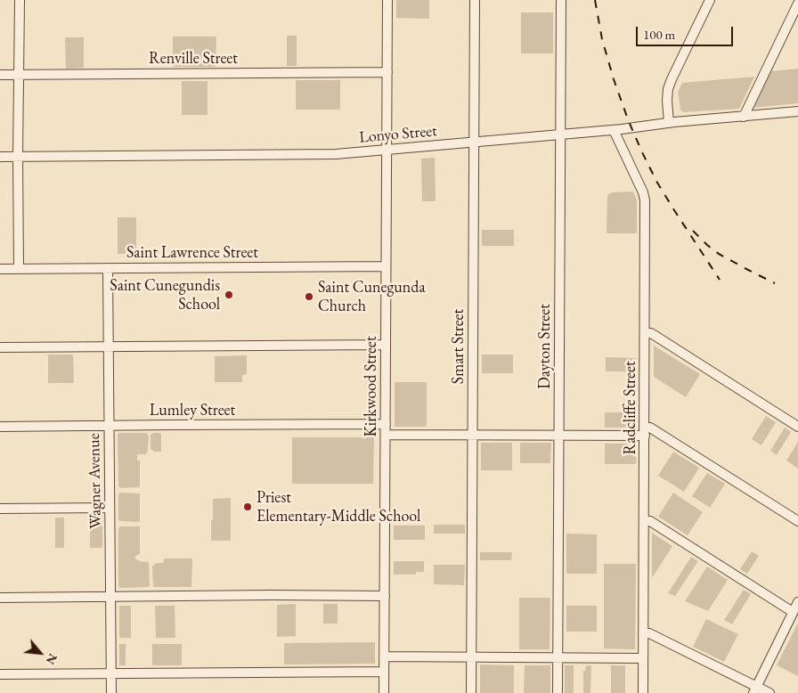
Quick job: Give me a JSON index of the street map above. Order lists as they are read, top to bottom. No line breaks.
{"streets":{"street":["Renville Street","Lonyo Street","Saint Lawrence Street","Smart Street","Dayton Street","Kirkwood Street","Radcliffe Street","Lumley Street","Wagner Avenue"]},"crossings":[["Renville Street","Kirkwood Street"],["Lonyo Street","Smart Street"],["Lonyo Street","Dayton Street"],["Lonyo Street","Kirkwood Street"],["Lonyo Street","Radcliffe Street"],["Saint Lawrence Street","Kirkwood Street"],["Saint Lawrence Street","Wagner Avenue"],["Kirkwood Street","Lumley Street"],["Lumley Street","Wagner Avenue"]],"places":["Saint Cunegundis School","Saint Cunegunda Church","Priest Elementary‑Middle School"],"scale_bar":"100 m","north":"bottom right"}
